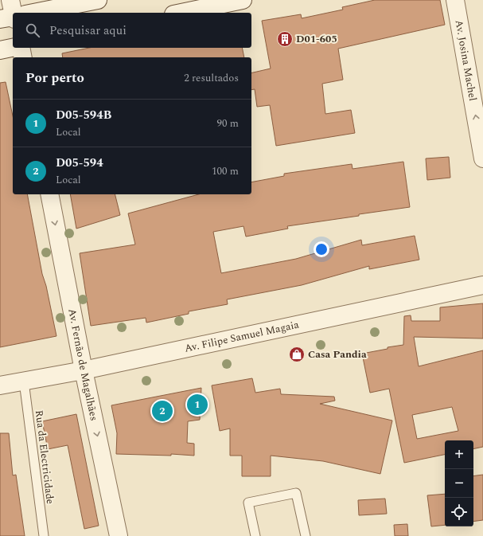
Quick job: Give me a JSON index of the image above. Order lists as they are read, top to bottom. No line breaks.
{"streets":{"street":["Av. Josina Machel","Av. Filipe Samuel Magaia","Av. Fernão de Magalhães"],"lane":["Rua da Electricidade"]},"crossings":[["Av. Filipe Samuel Magaia","Av. Fernão de Magalhães"],["Av. Filipe Samuel Magaia","Rua da Electricidade"]],"one_way":["Av. Josina Machel","Av. Fernão de Magalhães"],"places":{"building":["D01-605"],"shop":["Casa Pandia"]},"page":{"search":"Pesquisar aqui","heading":["Por perto","2 resultados"],"list":[{"mark":"1","name":"D05-594B","note":"Local","value":"90 m"},{"mark":"2","name":"D05-594","note":"Local","value":"100 m"}],"pins":["1","2"],"map_buttons":["+","−"]}}
